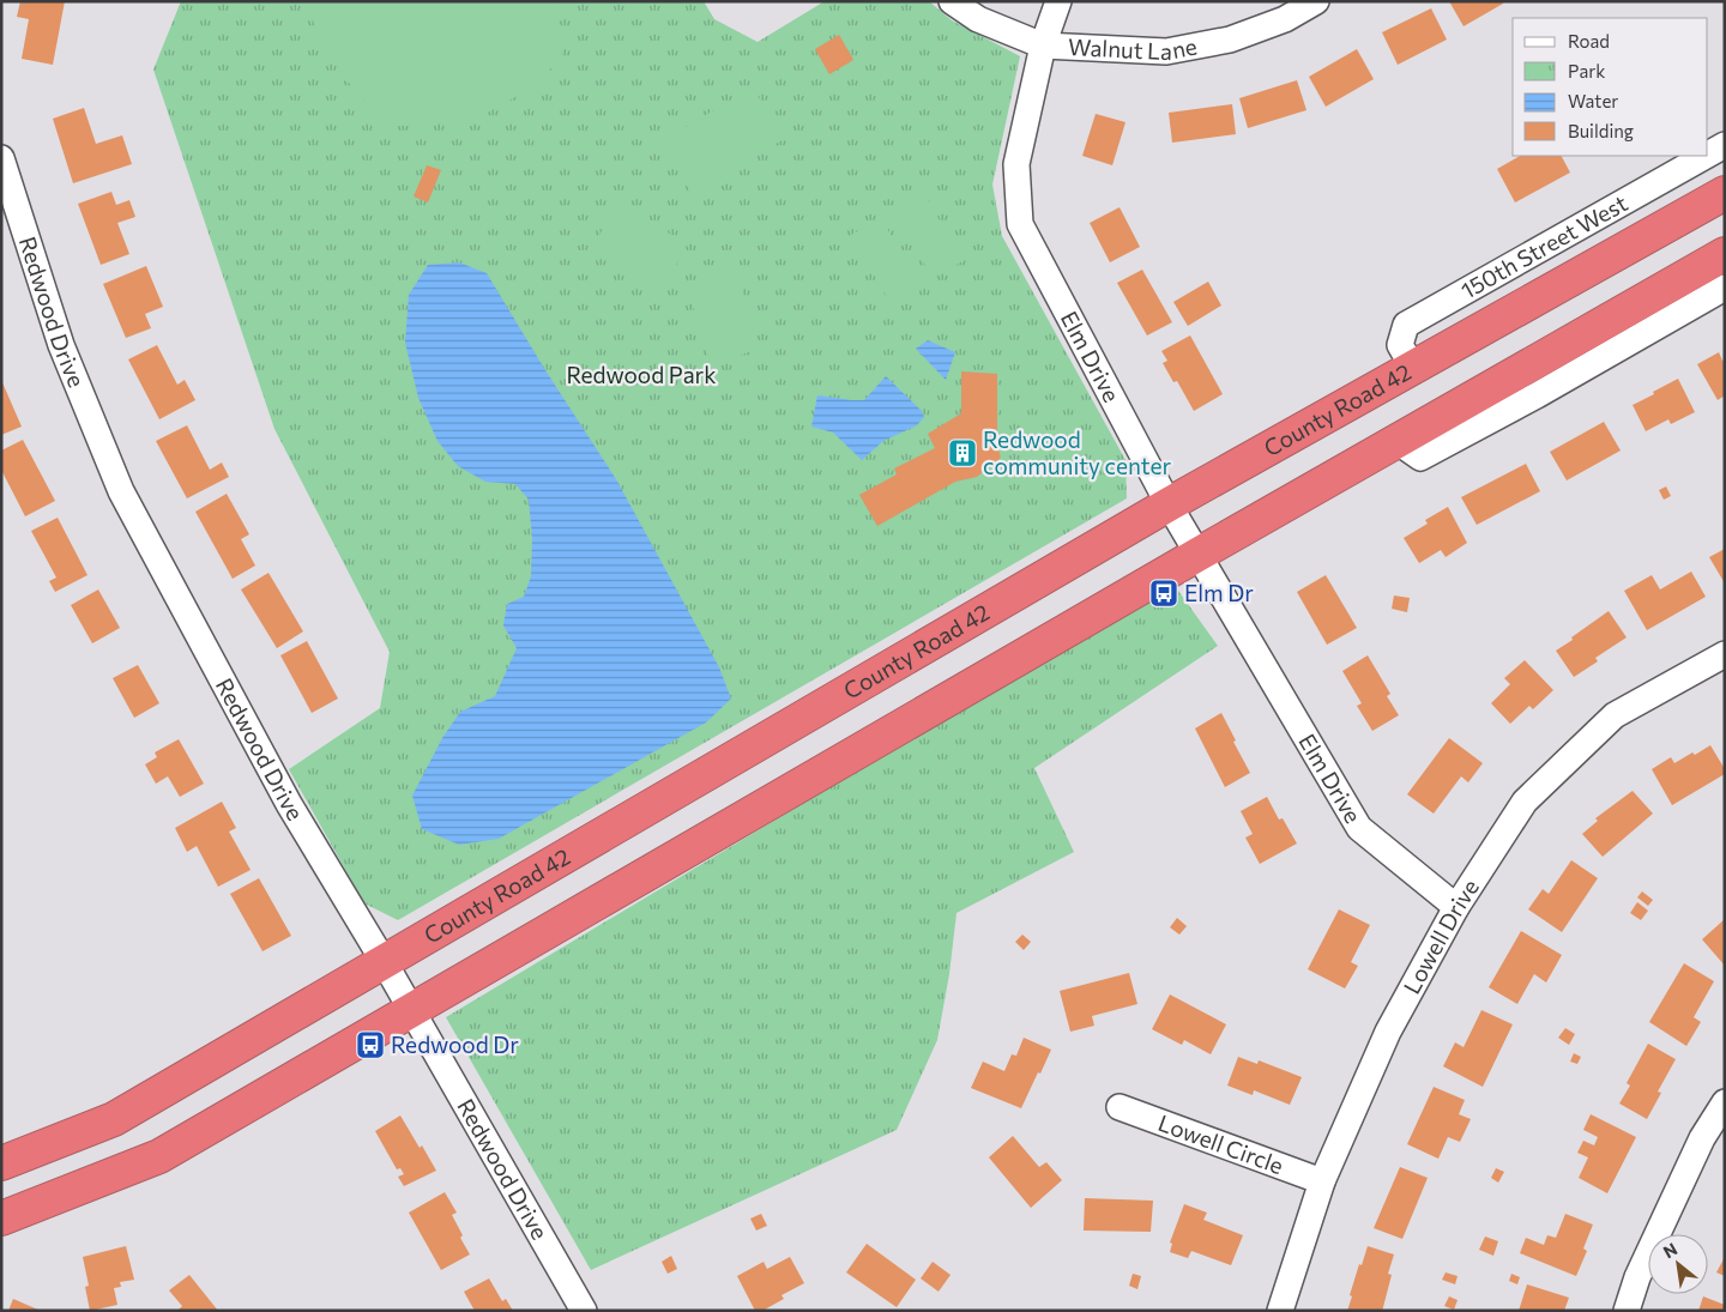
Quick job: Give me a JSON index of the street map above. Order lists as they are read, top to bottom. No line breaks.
{"streets":{"highway":["County Road 42"],"street":["Walnut Lane","150th Street West","Redwood Drive","Elm Drive","Lowell Drive","Lowell Circle"]},"crossings":[["Walnut Lane","Elm Drive"],["150th Street West","County Road 42"],["Redwood Drive","County Road 42"],["Elm Drive","County Road 42"],["Elm Drive","Lowell Drive"],["Lowell Drive","Lowell Circle"]],"parks":["Redwood Park"],"places":{"building":["Redwood community center"],"bus stop":["Elm Dr","Redwood Dr"]},"legend":["Road","Park","Water","Building"],"north":"top left"}
